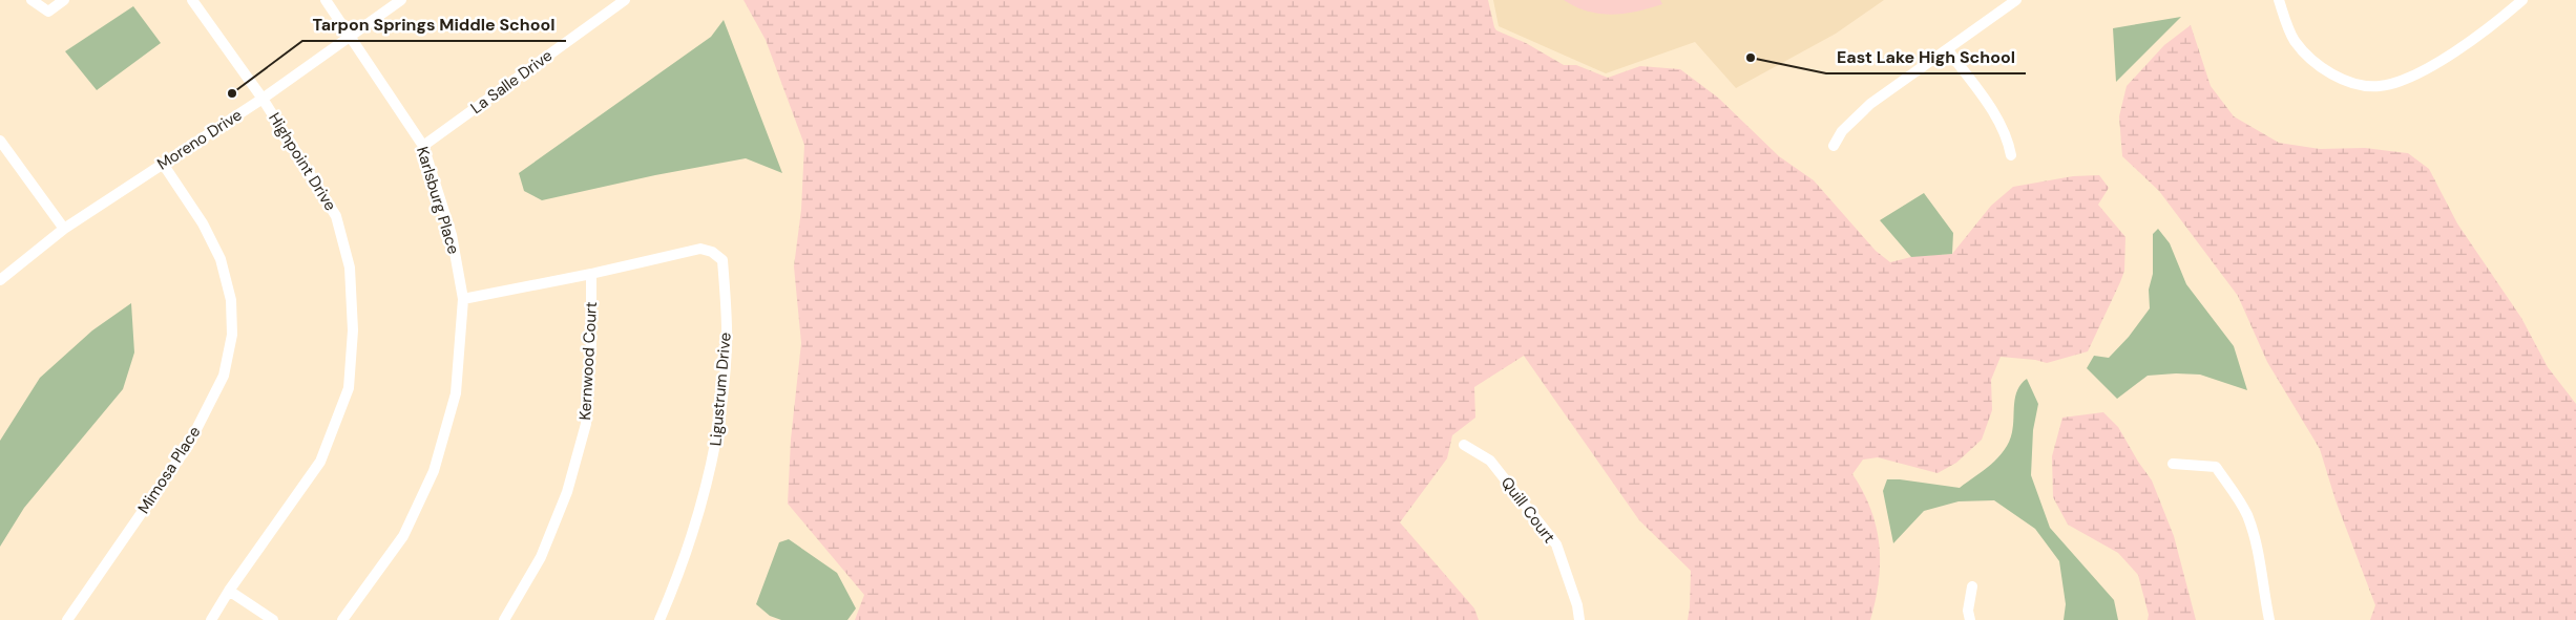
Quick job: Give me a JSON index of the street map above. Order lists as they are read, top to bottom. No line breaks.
{"streets":{"street":["La Salle Drive","Moreno Drive","Highpoint Drive","Karlsburg Place","Kernwood Court","Ligustrum Drive","Mimosa Place","Quill Court"]},"crossings":[["La Salle Drive","Karlsburg Place"],["Moreno Drive","Highpoint Drive"],["Moreno Drive","Karlsburg Place"],["Moreno Drive","Mimosa Place"],["Karlsburg Place","Ligustrum Drive"],["Kernwood Court","Ligustrum Drive"]],"places":["East Lake High School","Tarpon Springs Middle School"]}
